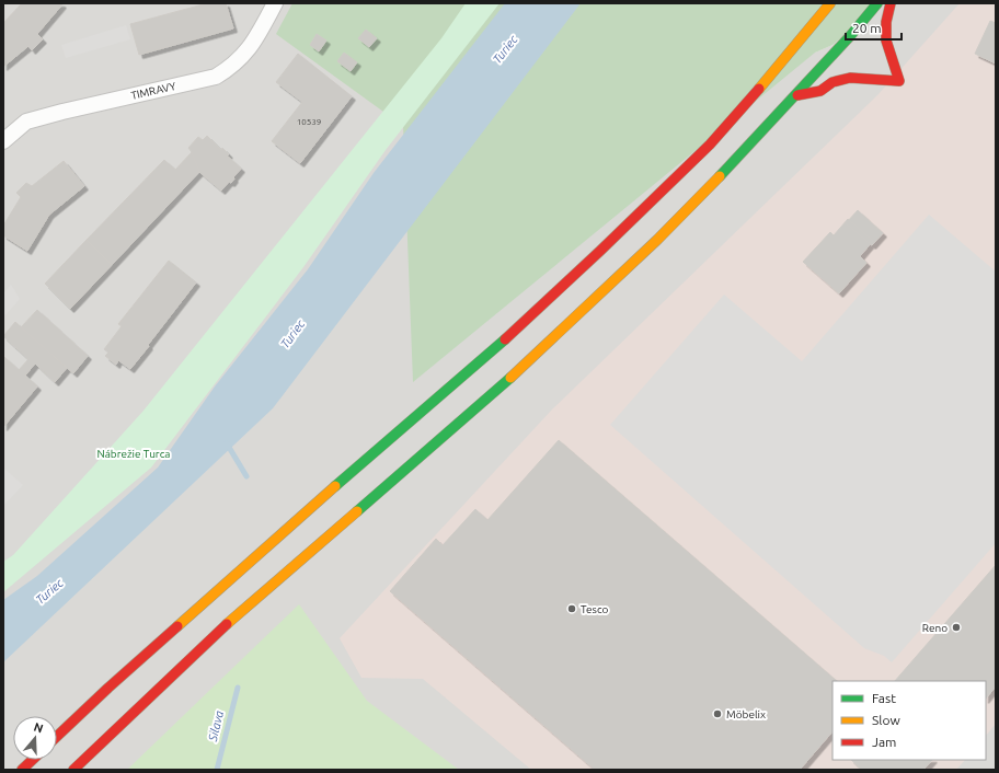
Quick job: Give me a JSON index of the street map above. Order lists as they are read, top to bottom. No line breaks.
{"streets":{"street":["TIMRAVY"]},"water":["Turiec","Silava"],"parks":["Nábrežie Turca"],"places":["Tesco","Reno","Möbelix"],"house_numbers":["10539"],"legend":["Fast","Slow","Jam"],"scale_bar":"20 m","north":"top"}
